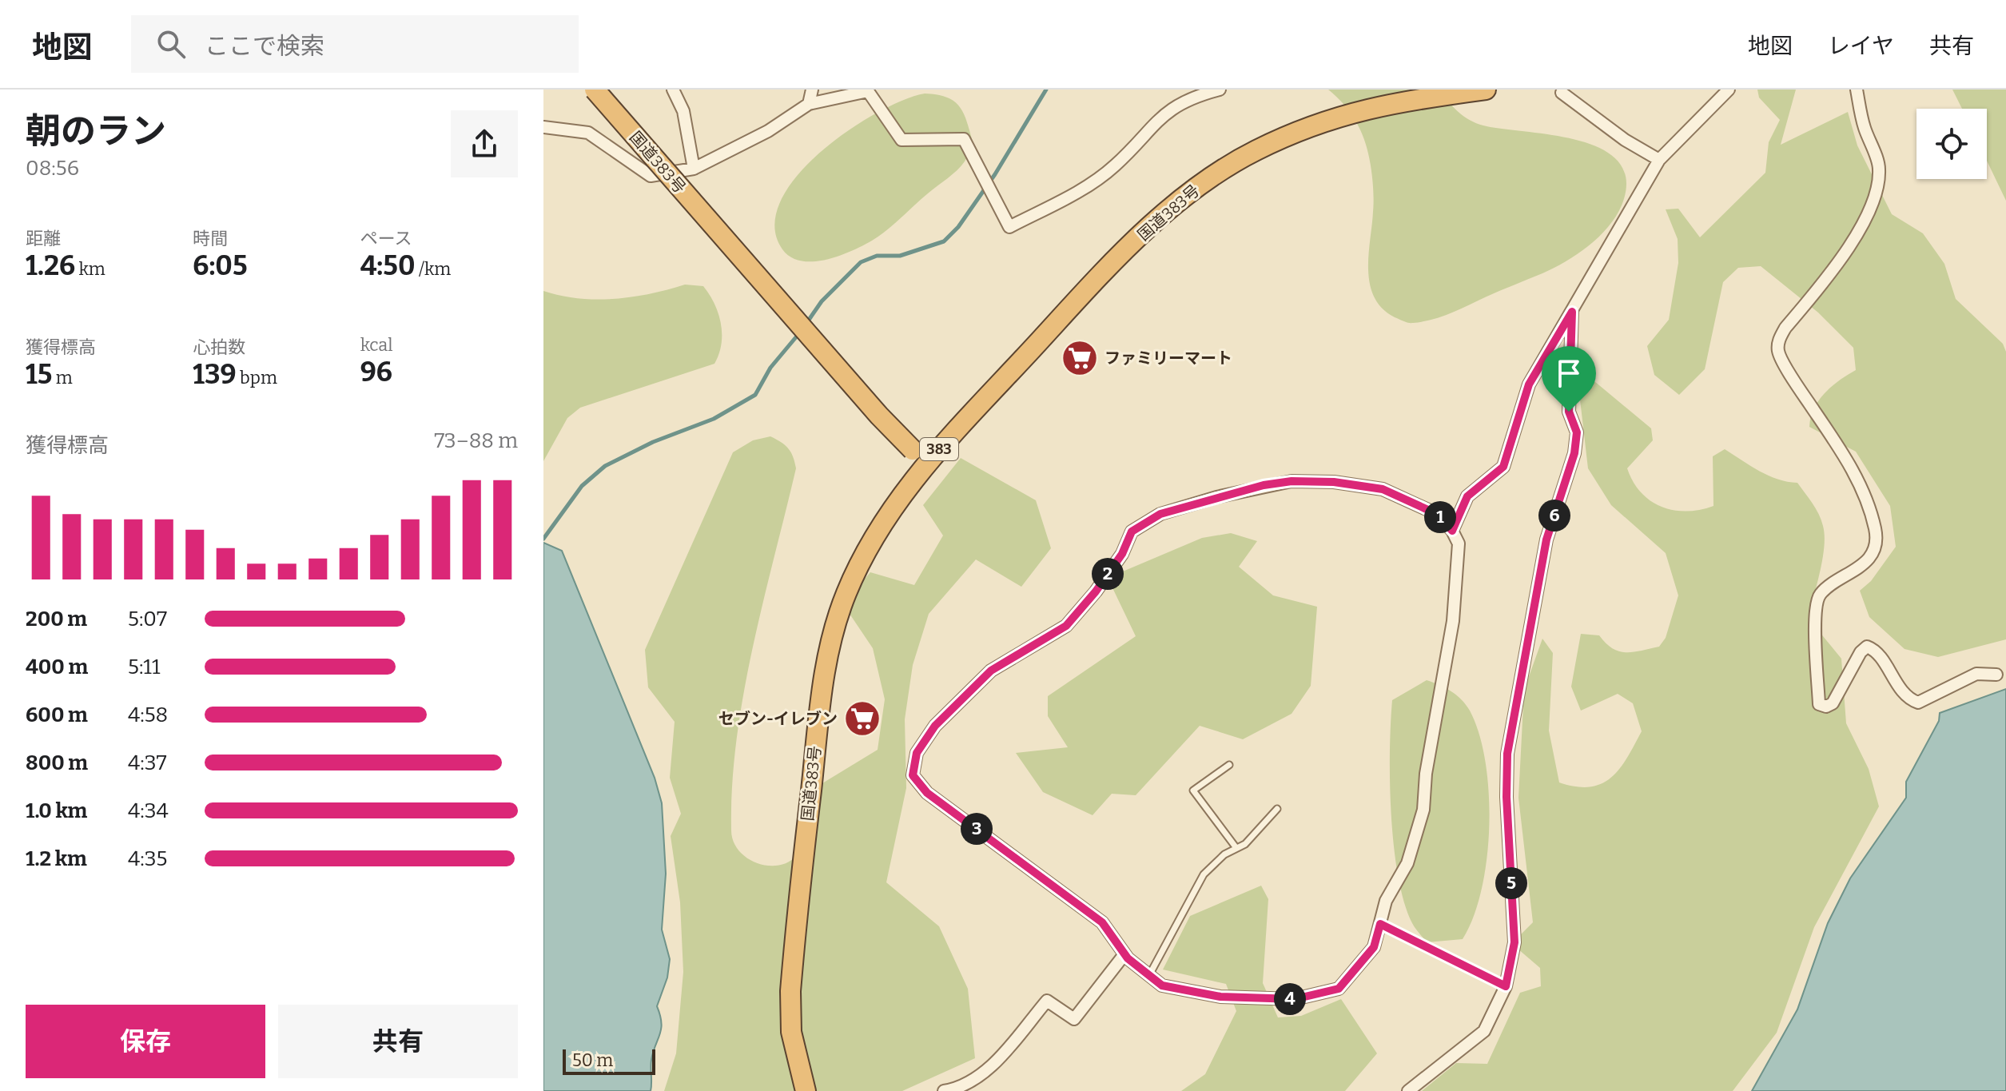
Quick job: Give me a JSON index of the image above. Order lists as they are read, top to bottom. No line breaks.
{"streets":{"highway":["国道383号","383"]},"places":{"supermarket":["ファミリーマート","セブン-イレブン"]},"scale_bar":"50 m","page":{"header":"地図","search":"ここで検索","nav":["地図","レイヤ","共有"],"heading":["朝のラン","08:56"],"stats":[["距離","1.26 km"],["時間","6:05"],["ペース","4:50 /km"],["獲得標高","15 m"],["心拍数","139 bpm"],["kcal","96"]],"chart":["獲得標高","73–88 m"],"pins":["6","1","2","3","5","4"],"list":[{"name":"200 m","note":"5:07"},{"name":"400 m","note":"5:11"},{"name":"600 m","note":"4:58"},{"name":"800 m","note":"4:37"},{"name":"1.0 km","note":"4:34"},{"name":"1.2 km","note":"4:35"}],"buttons":["保存","共有"],"scale":"50 m"}}
